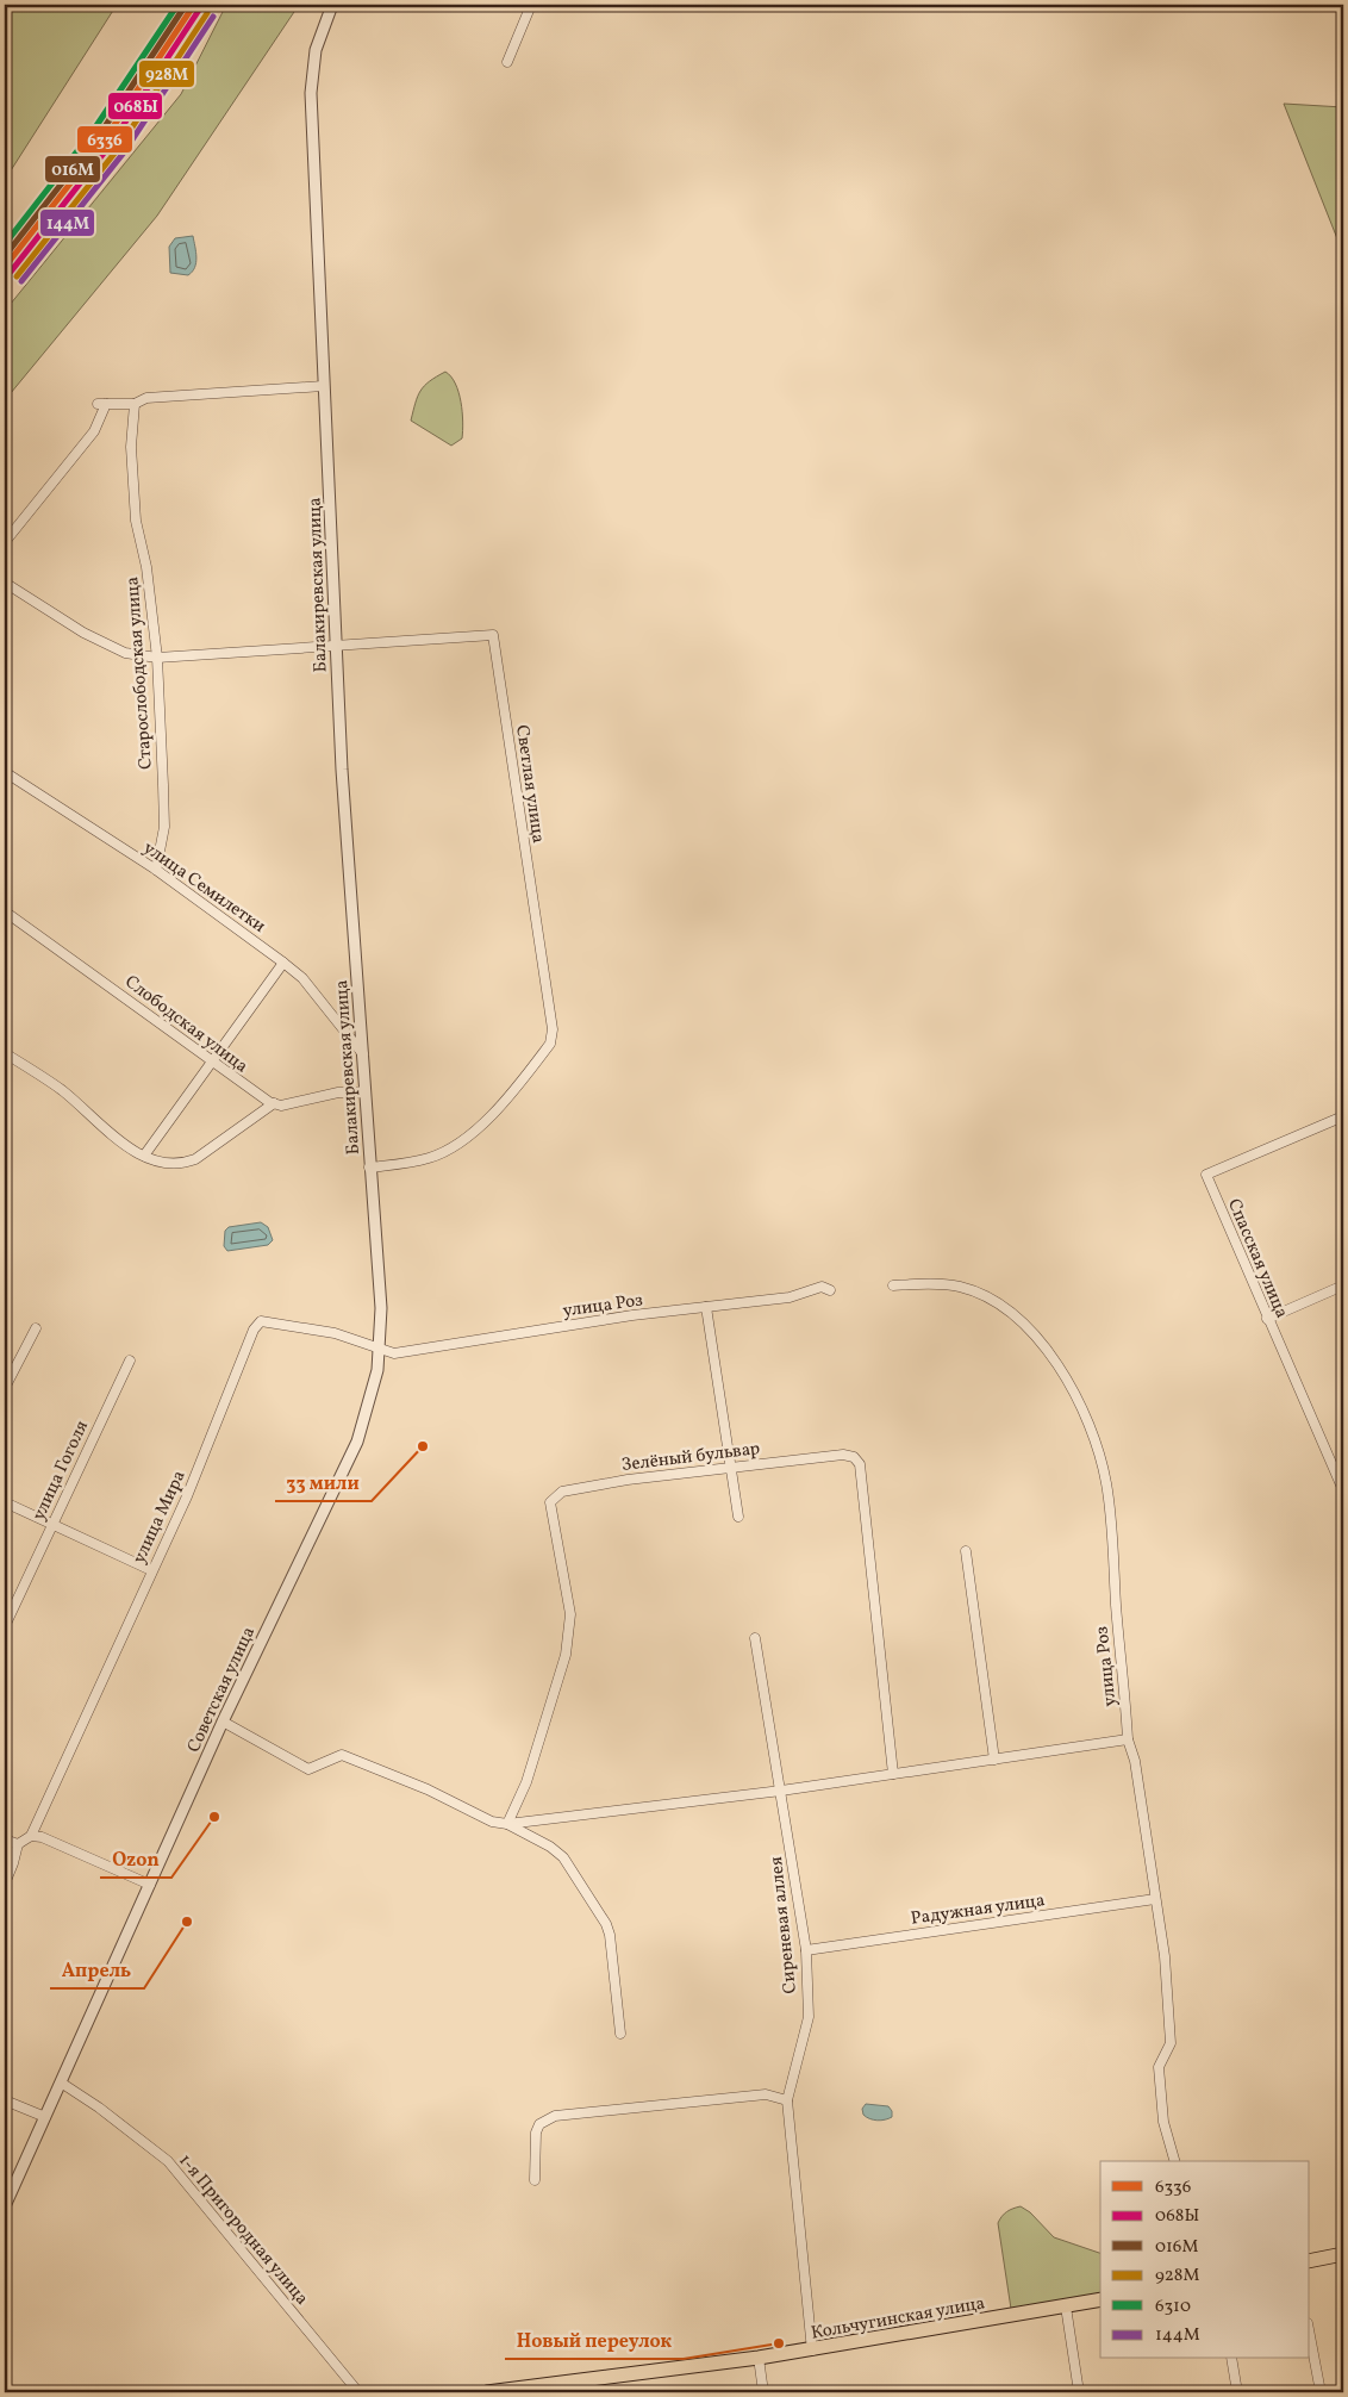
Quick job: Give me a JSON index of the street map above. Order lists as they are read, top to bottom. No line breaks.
{"streets":{"main road":["Кольчугинская улица"],"street":["Балакиревская улица","Старослободская улица","Светлая улица","улица Семилетки","Слободская улица","Спасская улица","улица Роз","Зелёный бульвар","улица Гоголя","улица Мира","Советская улица","Радужная улица","Сиреневая аллея","1-я Пригородная улица"]},"crossings":[["Балакиревская улица","Светлая улица"],["Балакиревская улица","улица Семилетки"],["Балакиревская улица","Советская улица"],["Старослободская улица","Светлая улица"],["Старослободская улица","улица Семилетки"],["Светлая улица","Советская улица"],["улица Роз","улица Мира"],["улица Роз","Советская улица"],["улица Роз","Радужная улица"],["улица Мира","Советская улица"],["Советская улица","1-я Пригородная улица"],["Радужная улица","Сиреневая аллея"],["Сиреневая аллея","Кольчугинская улица"]],"places":["33 мили","Ozon","Апрель","Новый переулок"],"lines":["transit line 6336","transit line 016М","transit line 6310","transit line 068Ы","transit line 928М","transit line 144М"],"legend":["6336","068Ы","016М","928М","6310","144М"]}
